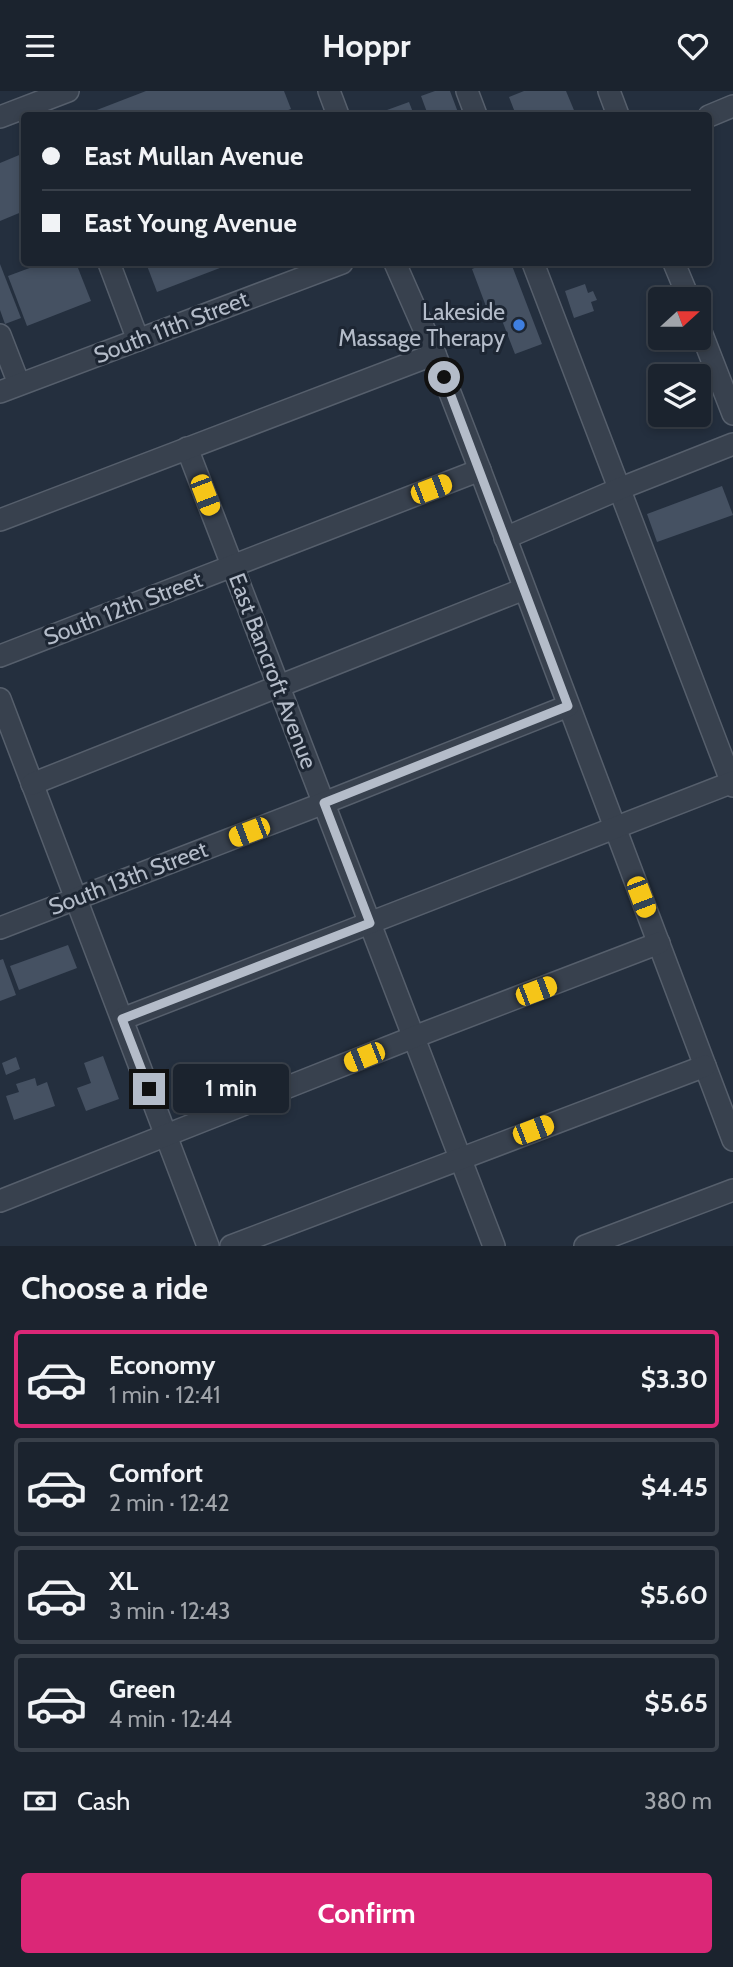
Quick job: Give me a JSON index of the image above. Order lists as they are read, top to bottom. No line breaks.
{"streets":{"street":["South 11th Street","South 12th Street","East Bancroft Avenue","South 13th Street"]},"crossings":[["South 12th Street","East Bancroft Avenue"],["East Bancroft Avenue","South 13th Street"]],"places":["Lakeside Massage Therapy"],"north":"right","page":{"header":"Hoppr","banner":["East Mullan Avenue","East Young Avenue"],"bubble":"1 min","heading":"Choose a ride","list":[{"name":"Economy","note":"1 min · 12:41","value":"$3.30"},{"name":"Comfort","note":"2 min · 12:42","value":"$4.45"},{"name":"XL","note":"3 min · 12:43","value":"$5.60"},{"name":"Green","note":"4 min · 12:44","value":"$5.65"}],"pay":["Cash","380 m"],"buttons":"Confirm"}}
